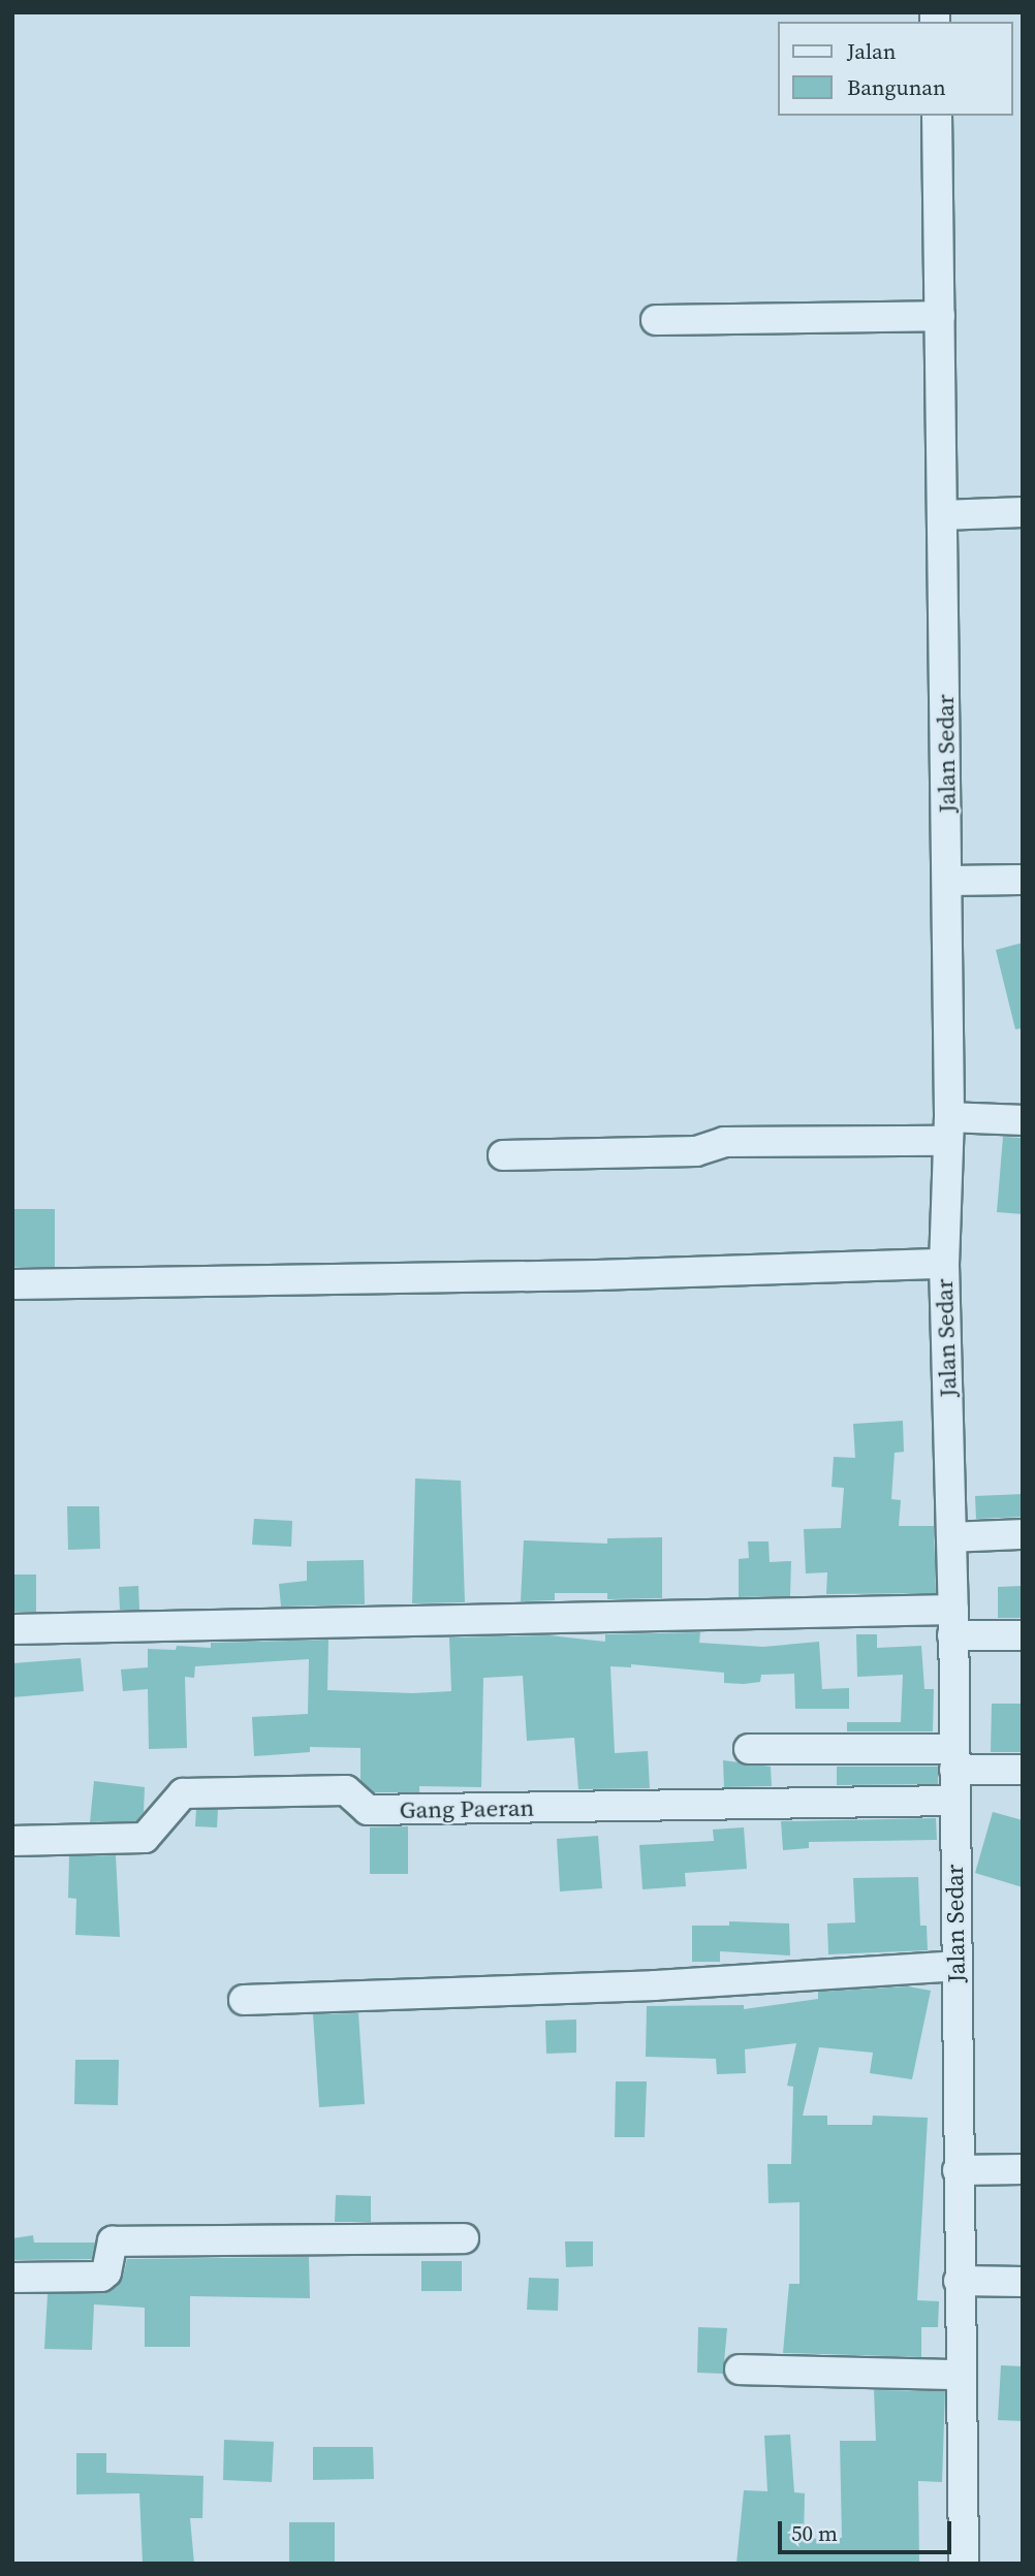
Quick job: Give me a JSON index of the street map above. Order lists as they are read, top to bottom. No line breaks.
{"streets":{"street":["Jalan Sedar","Gang Paeran"]},"crossings":[["Jalan Sedar","Gang Paeran"]],"legend":["Jalan","Bangunan"],"scale_bar":"50 m"}
